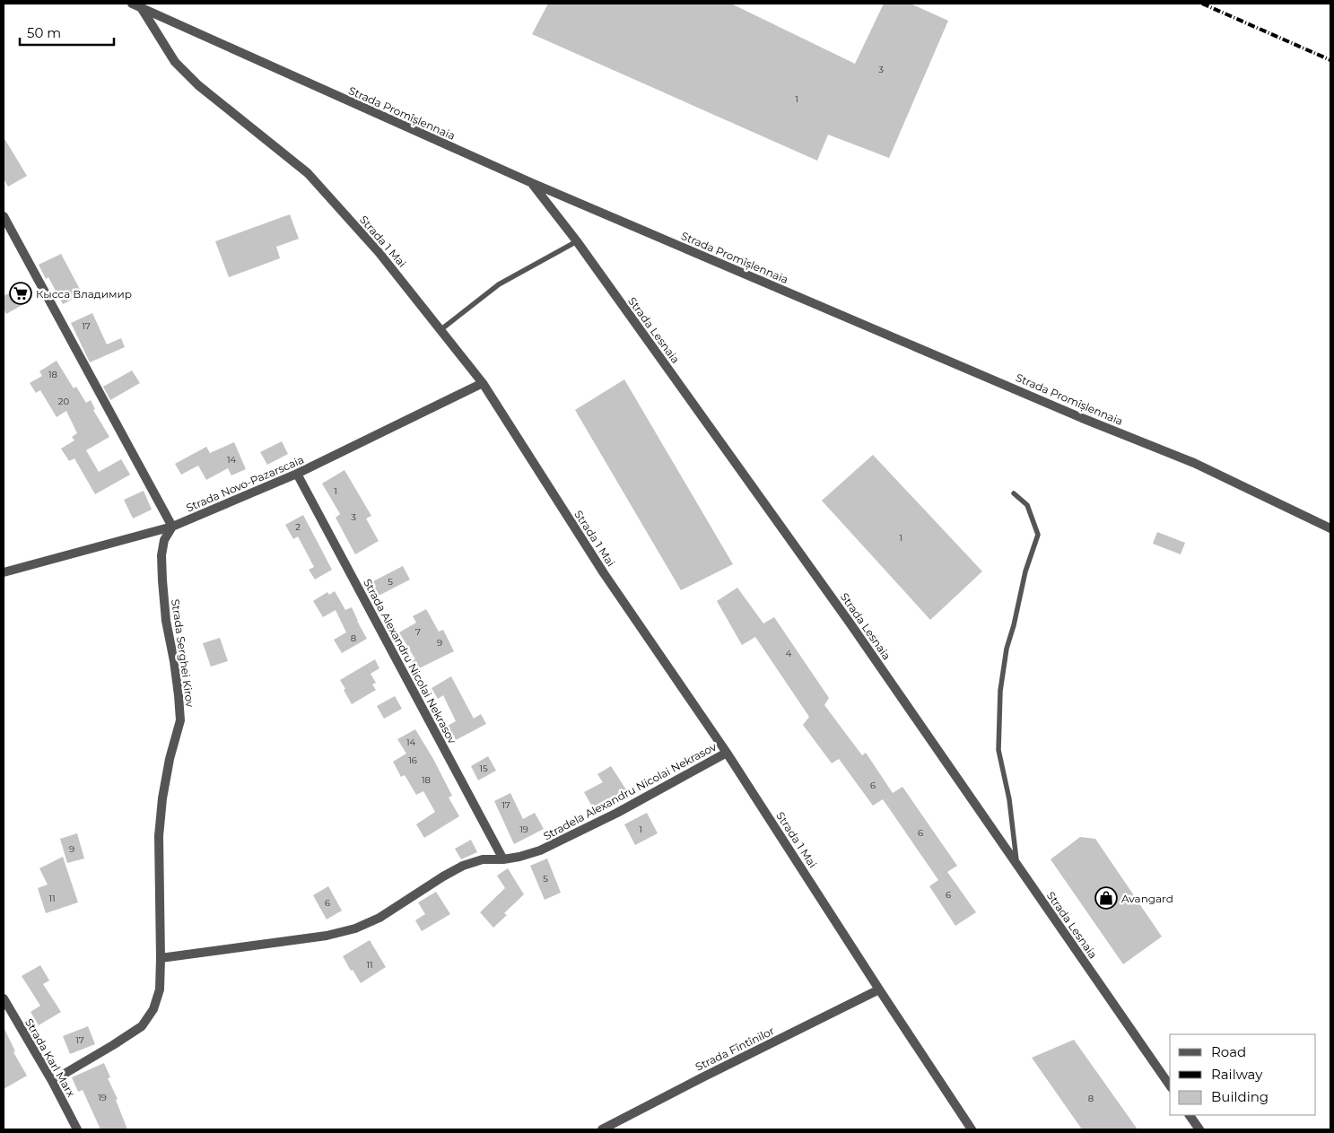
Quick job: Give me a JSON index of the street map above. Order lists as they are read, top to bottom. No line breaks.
{"streets":{"street":["Strada Promîșlennaia","Strada 1 Mai","Strada Lesnaia","Strada Novo-Pazarscaia","Strada Serghei Kirov","Strada Alexandru Nicolai Nekrasov","Stradela Alexandru Nicolai Nekrasov","Strada Fîntînilor","Strada Karl Marx"]},"crossings":[["Strada Promîșlennaia","Strada 1 Mai"],["Strada Promîșlennaia","Strada Lesnaia"],["Strada 1 Mai","Strada Novo-Pazarscaia"],["Strada 1 Mai","Stradela Alexandru Nicolai Nekrasov"],["Strada 1 Mai","Strada Fîntînilor"],["Strada Novo-Pazarscaia","Strada Serghei Kirov"],["Strada Novo-Pazarscaia","Strada Alexandru Nicolai Nekrasov"],["Strada Serghei Kirov","Stradela Alexandru Nicolai Nekrasov"],["Strada Serghei Kirov","Strada Karl Marx"],["Strada Alexandru Nicolai Nekrasov","Stradela Alexandru Nicolai Nekrasov"]],"places":{"supermarket":["Кысса Владимир"],"shop":["Avangard"]},"house_numbers":["3","1","17","18","20","14","1","3","2","1","5","7","8","9","4","14","16","15","18","6","17","19","1","6","9","5","6","11","6","11","17","19","8"],"legend":["Road","Railway","Building"],"scale_bar":"50 m"}
